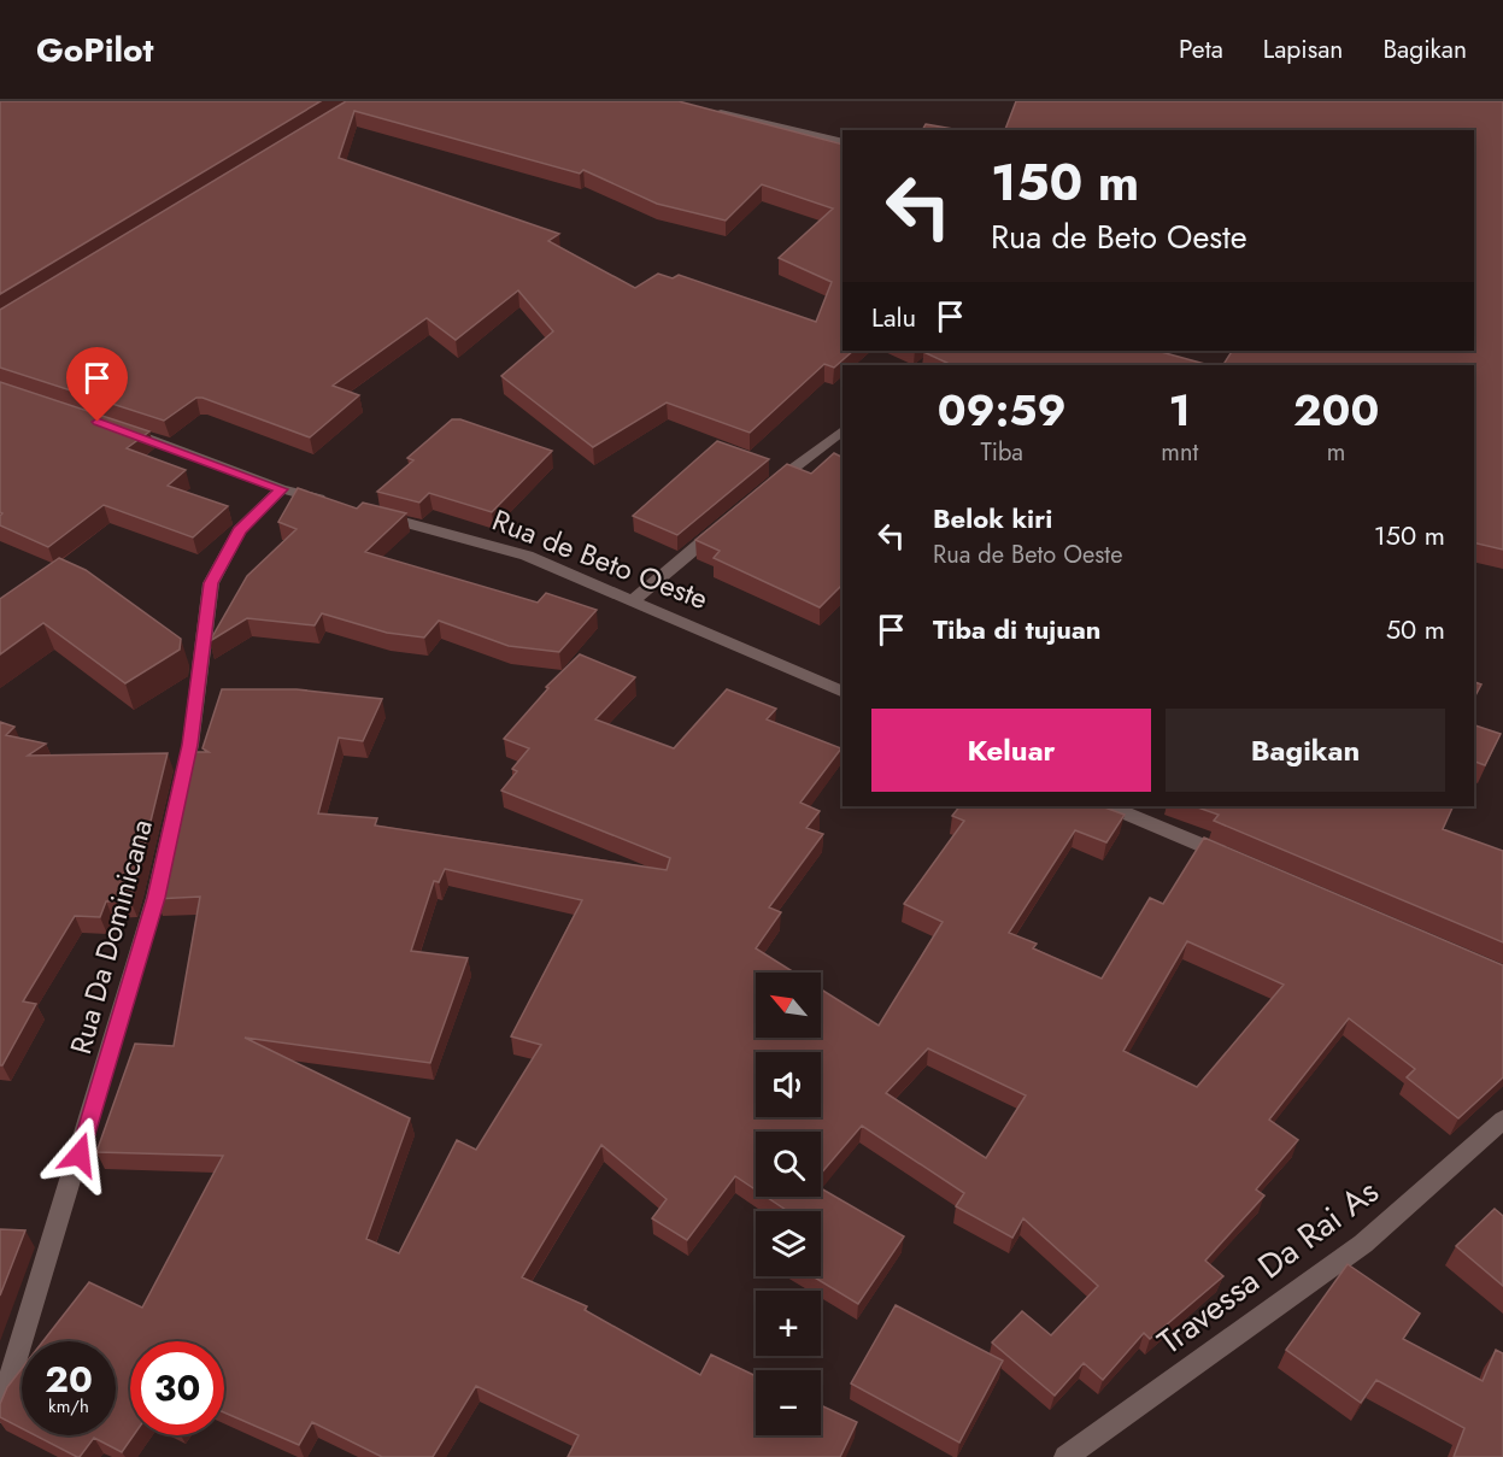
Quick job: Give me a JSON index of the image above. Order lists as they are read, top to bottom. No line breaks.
{"streets":{"street":["Rua de Beto Oeste","Rua Da Dominicana","Travessa Da Rai As"]},"north":"top left","page":{"header":"GoPilot","nav":["Peta","Lapisan","Bagikan"],"turn":["150 m","Rua de Beto Oeste"],"then":"Lalu","eta":["09:59","Tiba","1","mnt","200","m"],"list":[{"name":"Belok kiri","note":"Rua de Beto Oeste","value":"150 m"},{"name":"Tiba di tujuan","value":"50 m"}],"buttons":["Keluar","Bagikan"],"map_buttons":["+","−"],"speed":"20 km/h","limit":"30"}}
